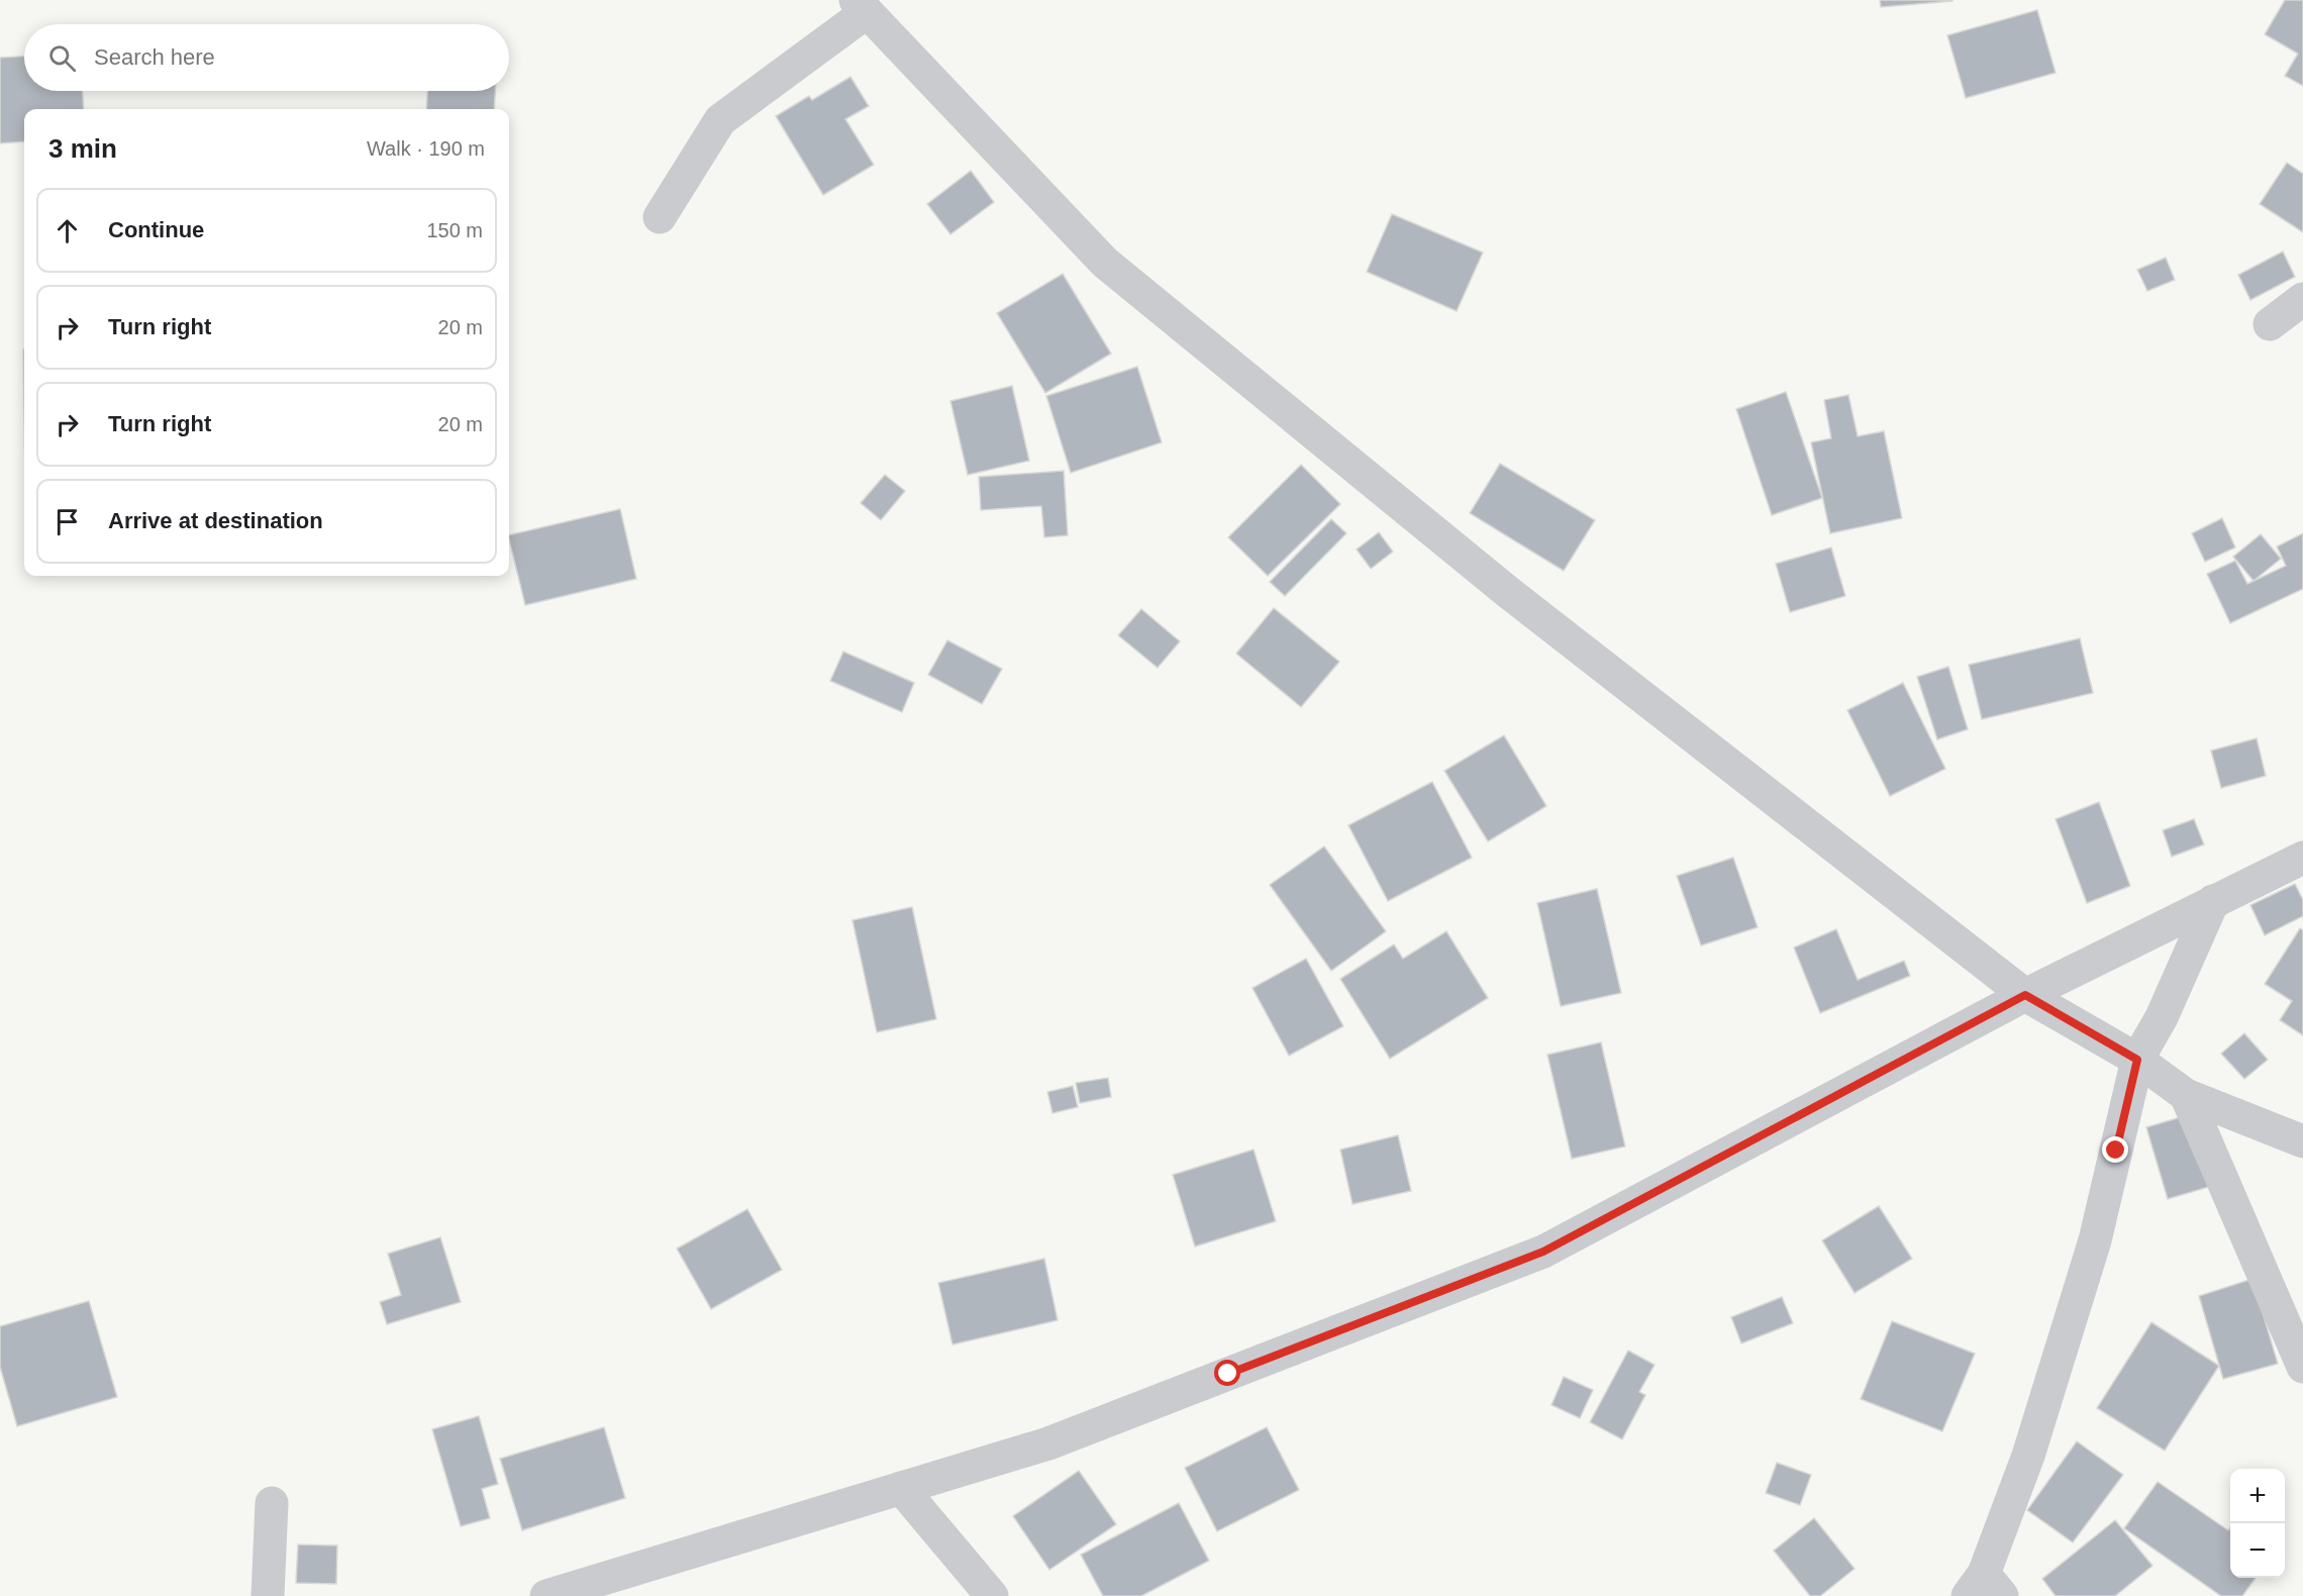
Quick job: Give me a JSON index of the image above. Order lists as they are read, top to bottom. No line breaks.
{"page":{"search":"Search here","heading":["3 min","Walk · 190 m"],"list":[["Continue","150 m"],["Turn right","20 m"],["Turn right","20 m"],"Arrive at destination"],"map_buttons":["+","−"]}}
